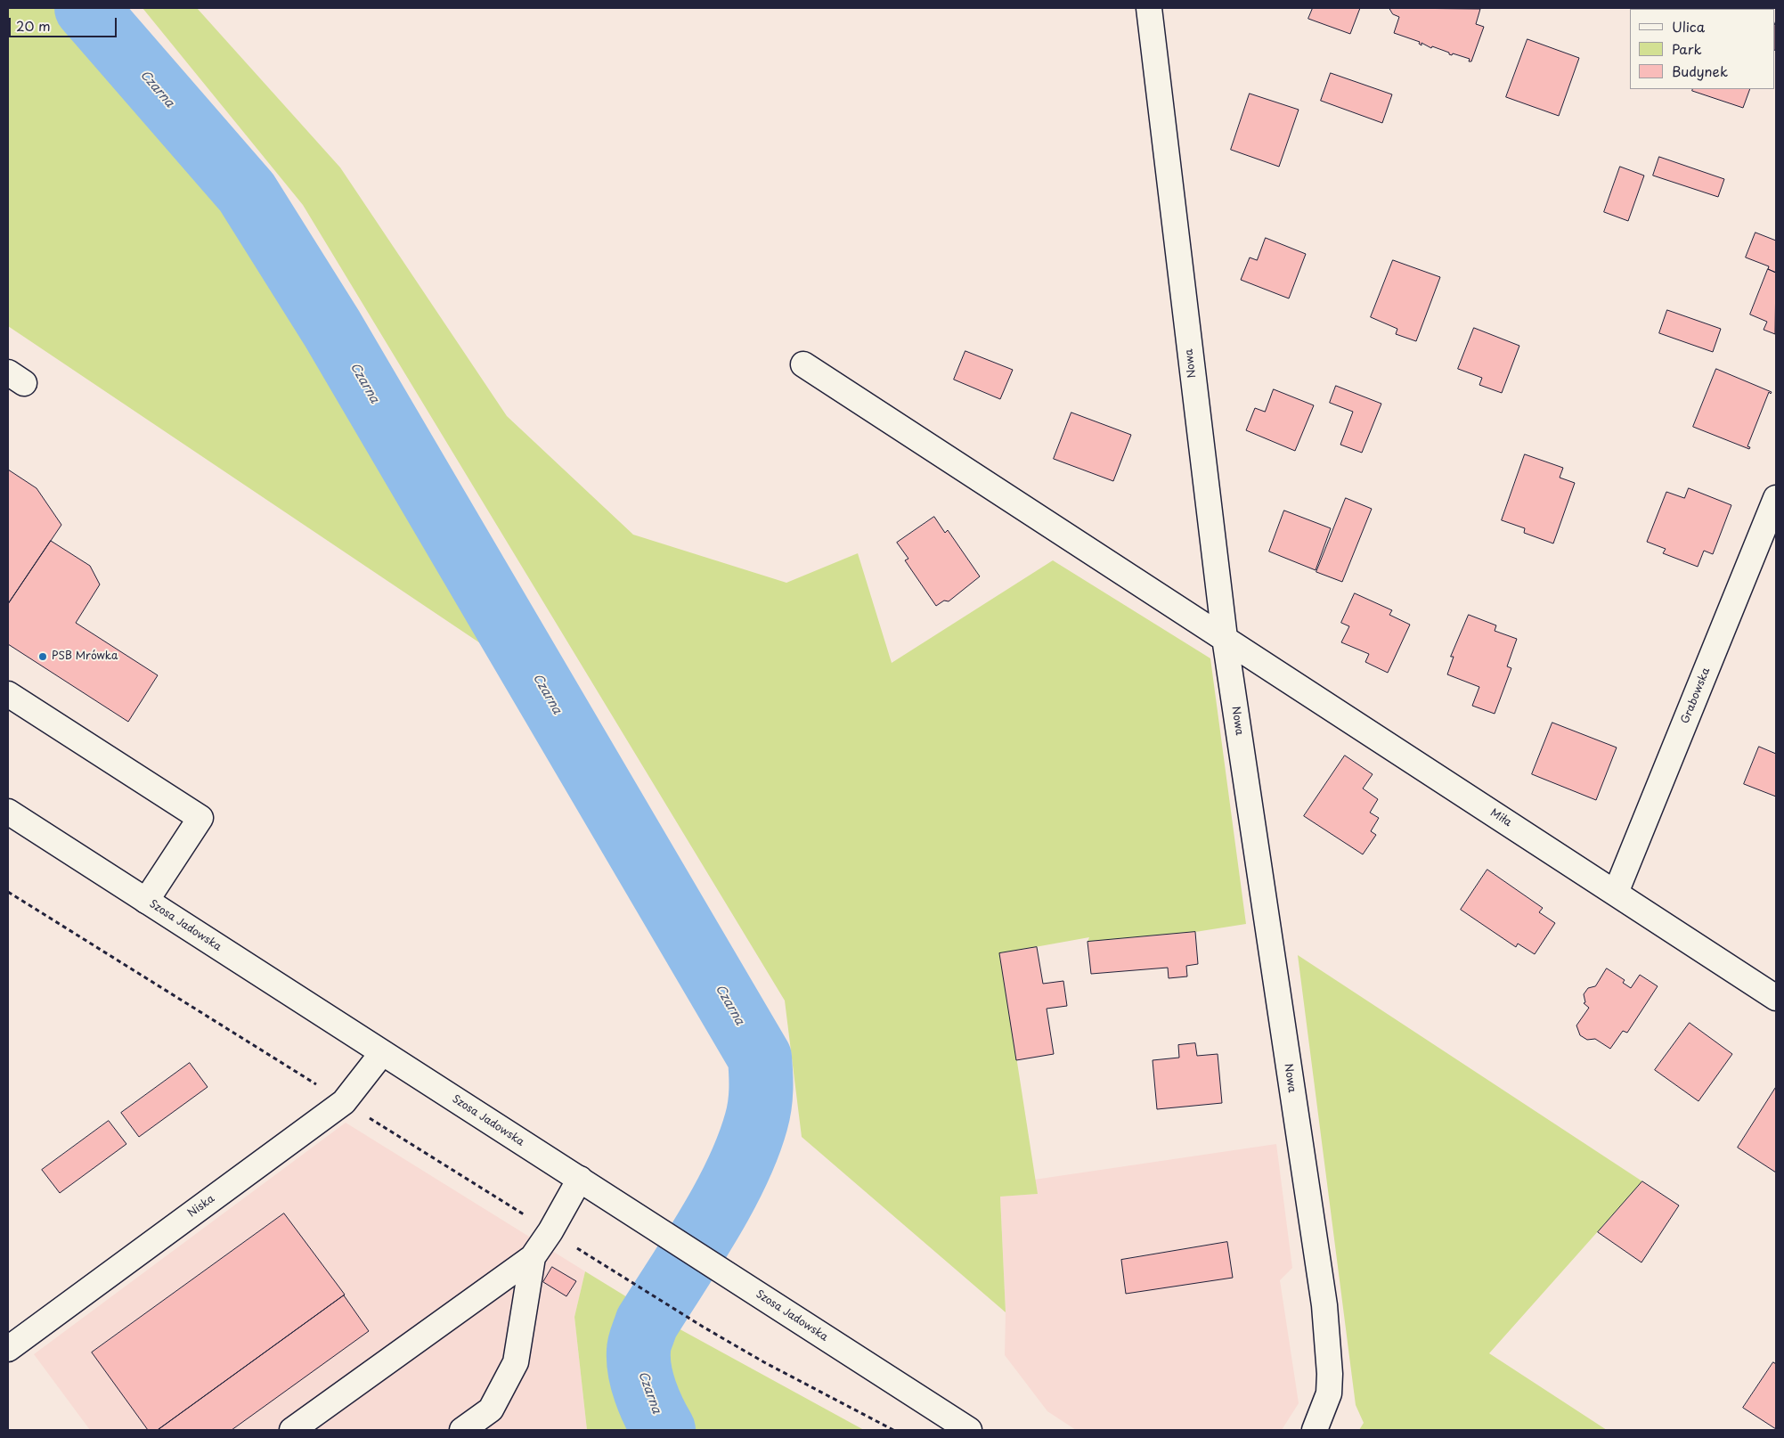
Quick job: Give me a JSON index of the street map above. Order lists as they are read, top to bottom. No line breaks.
{"streets":{"street":["Nowa","Grabowska","Miła","Szosa Jadowska","Niska"]},"crossings":[["Nowa","Miła"],["Grabowska","Miła"],["Szosa Jadowska","Niska"]],"water":["Czarna"],"places":["PSB Mrówka"],"legend":["Ulica","Park","Budynek"],"scale_bar":"20 m"}
